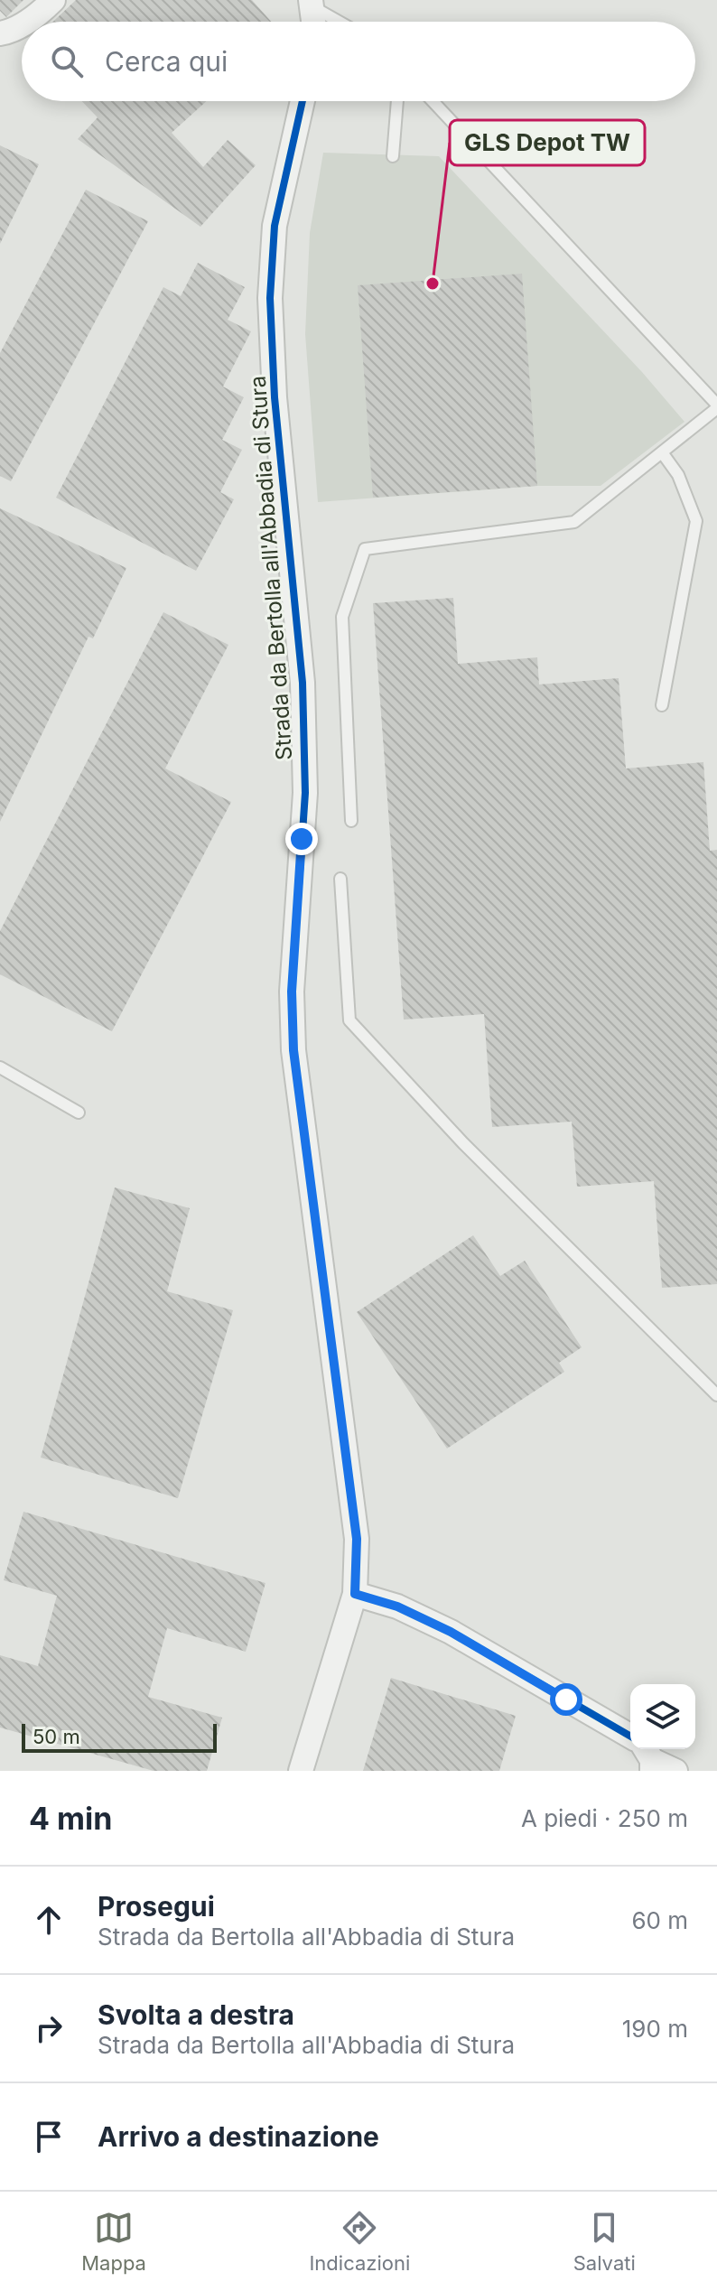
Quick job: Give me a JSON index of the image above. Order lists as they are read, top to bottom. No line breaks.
{"streets":{"street":["Strada da Bertolla all'Abbadia di Stura"]},"places":["GLS Depot TW"],"scale_bar":"50 m","page":{"search":"Cerca qui","scale":"50 m","heading":["4 min","A piedi · 250 m"],"list":[["Prosegui","Strada da Bertolla all'Abbadia di Stura","60 m"],["Svolta a destra","Strada da Bertolla all'Abbadia di Stura","190 m"],"Arrivo a destinazione"],"nav":["Mappa","Indicazioni","Salvati"]}}
